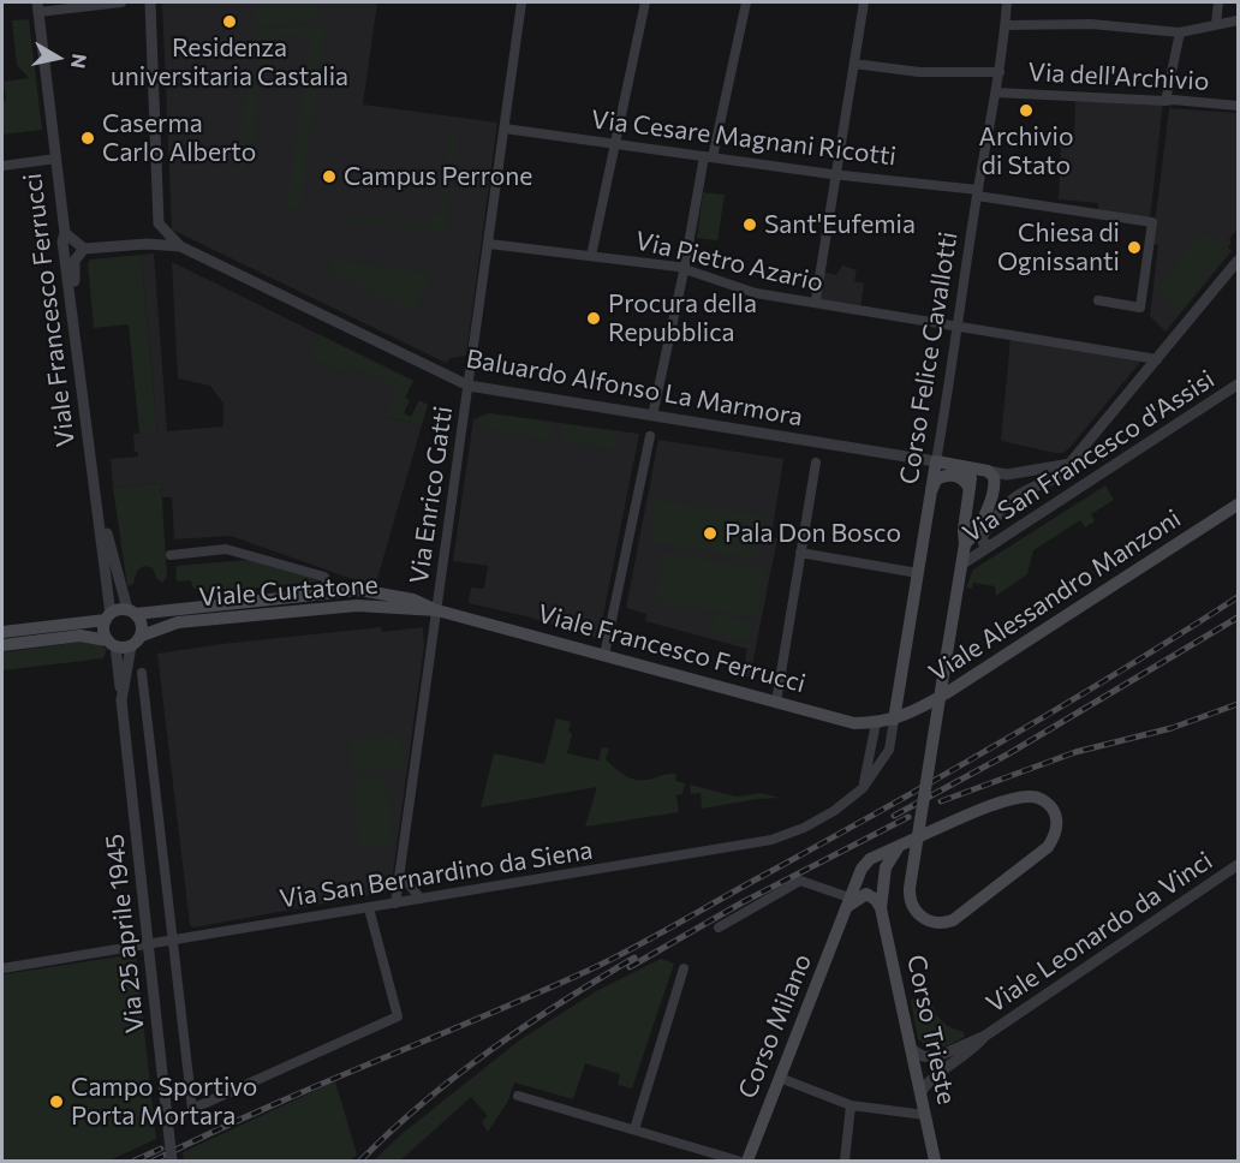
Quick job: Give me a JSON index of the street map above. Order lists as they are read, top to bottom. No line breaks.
{"streets":{"main road":["Viale Francesco Ferrucci","Corso Felice Cavallotti","Viale Curtatone","Viale Alessandro Manzoni","Corso Milano","Corso Trieste"],"street":["Via dell'Archivio","Via Cesare Magnani Ricotti","Via Pietro Azario","Baluardo Alfonso La Marmora","Via San Francesco d'Assisi","Via Enrico Gatti","Via San Bernardino da Siena","Viale Leonardo da Vinci","Via 25 aprile 1945"]},"crossings":[["Via dell'Archivio","Corso Felice Cavallotti"],["Via Cesare Magnani Ricotti","Corso Felice Cavallotti"],["Via Cesare Magnani Ricotti","Via Enrico Gatti"],["Via Pietro Azario","Corso Felice Cavallotti"],["Via Pietro Azario","Via Enrico Gatti"],["Viale Francesco Ferrucci","Corso Felice Cavallotti"],["Viale Francesco Ferrucci","Baluardo Alfonso La Marmora"],["Viale Francesco Ferrucci","Via Enrico Gatti"],["Viale Francesco Ferrucci","Viale Curtatone"],["Viale Francesco Ferrucci","Viale Alessandro Manzoni"],["Viale Francesco Ferrucci","Via San Bernardino da Siena"],["Viale Francesco Ferrucci","Via 25 aprile 1945"],["Corso Felice Cavallotti","Baluardo Alfonso La Marmora"],["Corso Felice Cavallotti","Viale Alessandro Manzoni"],["Corso Felice Cavallotti","Via San Bernardino da Siena"],["Baluardo Alfonso La Marmora","Via Enrico Gatti"],["Via San Francesco d'Assisi","Corso Milano"],["Via Enrico Gatti","Viale Curtatone"],["Via Enrico Gatti","Via San Bernardino da Siena"],["Viale Curtatone","Via 25 aprile 1945"],["Viale Alessandro Manzoni","Via San Bernardino da Siena"],["Viale Leonardo da Vinci","Corso Trieste"],["Corso Milano","Corso Trieste"]],"places":["Residenza universitaria Castalia","Archivio di Stato","Caserma Carlo Alberto","Campus Perrone","Sant'Eufemia","Chiesa di Ognissanti","Procura della Repubblica","Pala Don Bosco","Campo Sportivo Porta Mortara"],"north":"right"}
